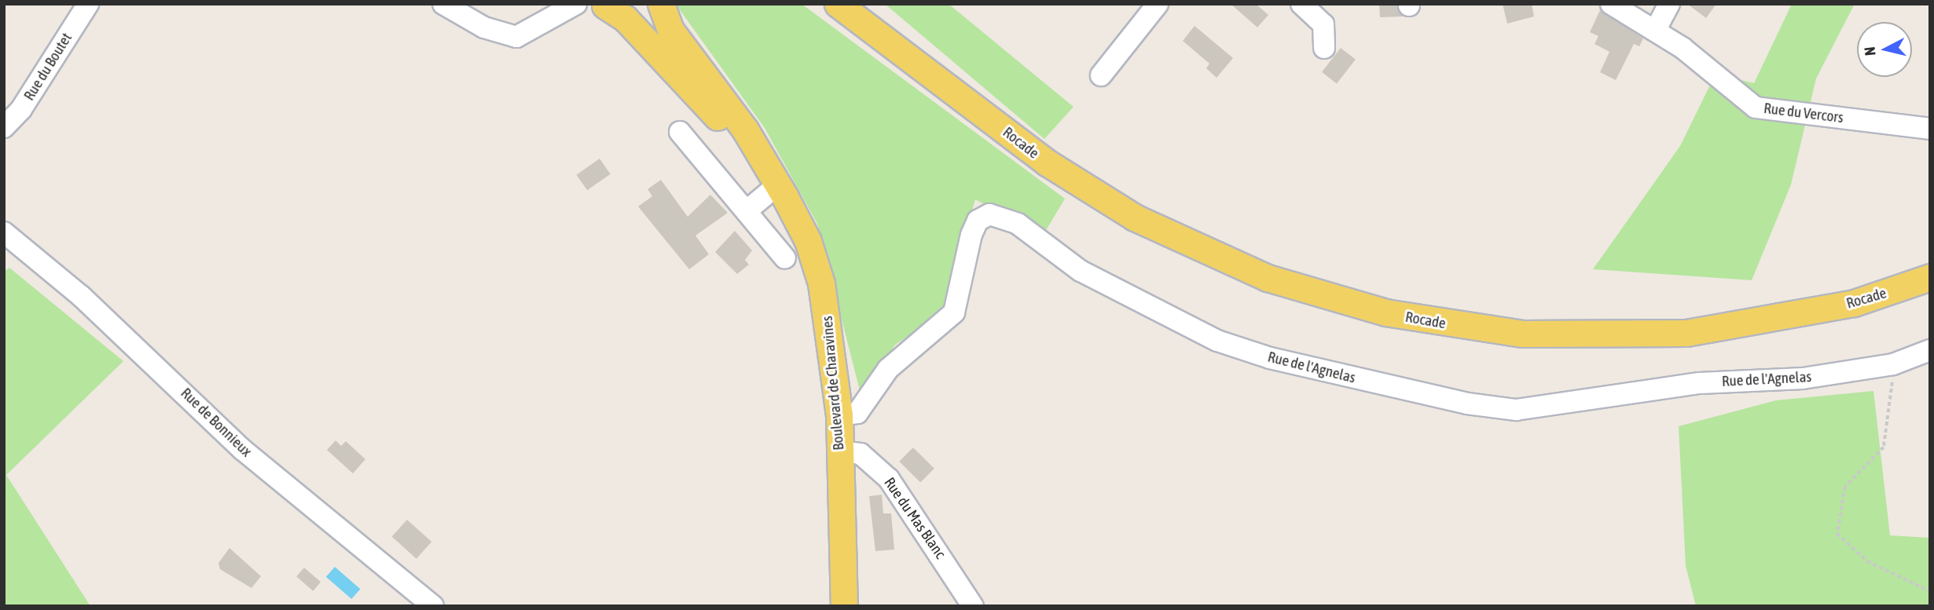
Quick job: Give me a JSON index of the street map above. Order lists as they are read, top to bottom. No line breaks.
{"streets":{"main road":["Rocade","Boulevard de Charavines"],"street":["Rue du Boutet","Rue du Vercors","Rue de l'Agnelas","Rue de Bonnieux","Rue du Mas Blanc"]},"crossings":[["Rue de l'Agnelas","Boulevard de Charavines"],["Boulevard de Charavines","Rue du Mas Blanc"]],"north":"left"}
